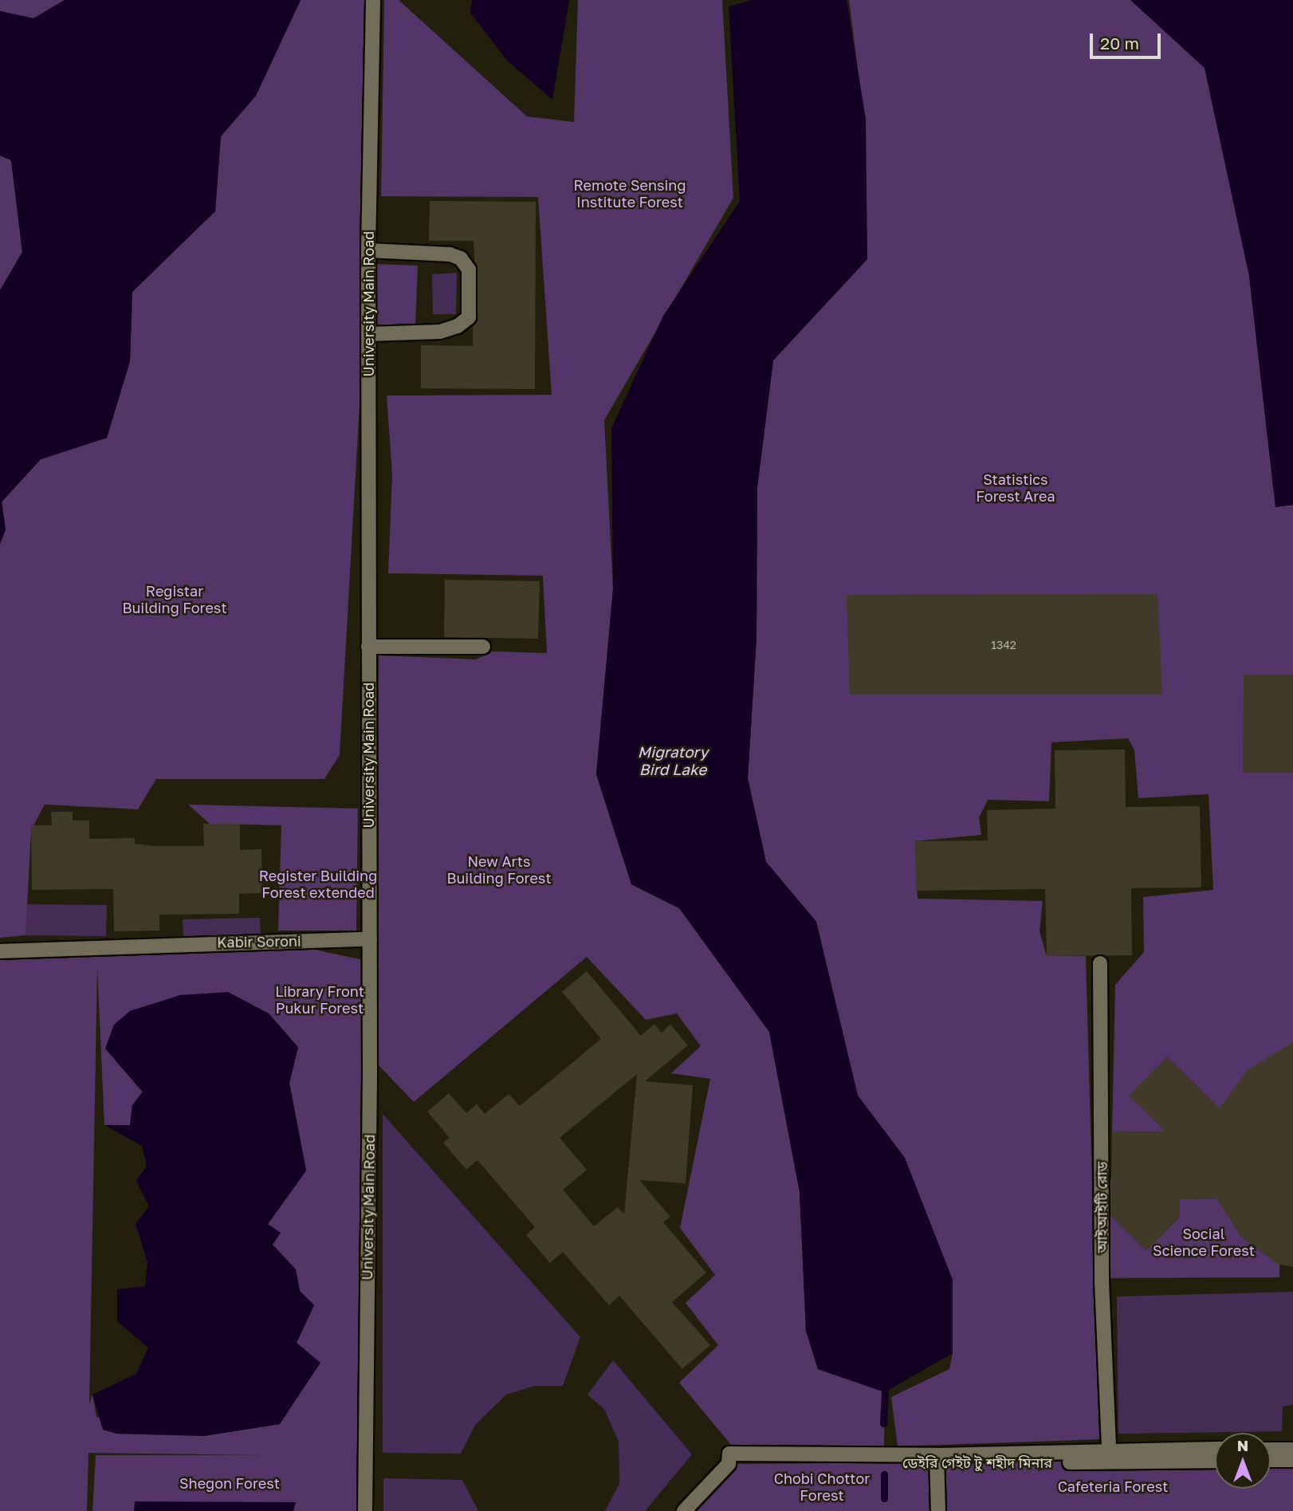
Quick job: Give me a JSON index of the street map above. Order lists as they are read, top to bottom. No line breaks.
{"streets":{"street":["University Main Road","Kabir Soroni","আইআইটি রোড"]},"crossings":[["University Main Road","Kabir Soroni"]],"water":["Migratory Bird Lake"],"parks":["Remote Sensing Institute Forest","Statistics Forest Area","Registar Building Forest","New Arts Building Forest","Register Building Forest extended","Library Front Pukur Forest","Social Science Forest","Chobi Chottor Forest","Shegon Forest","Cafeteria Forest"],"house_numbers":["1342"],"scale_bar":"20 m","north":"top"}
